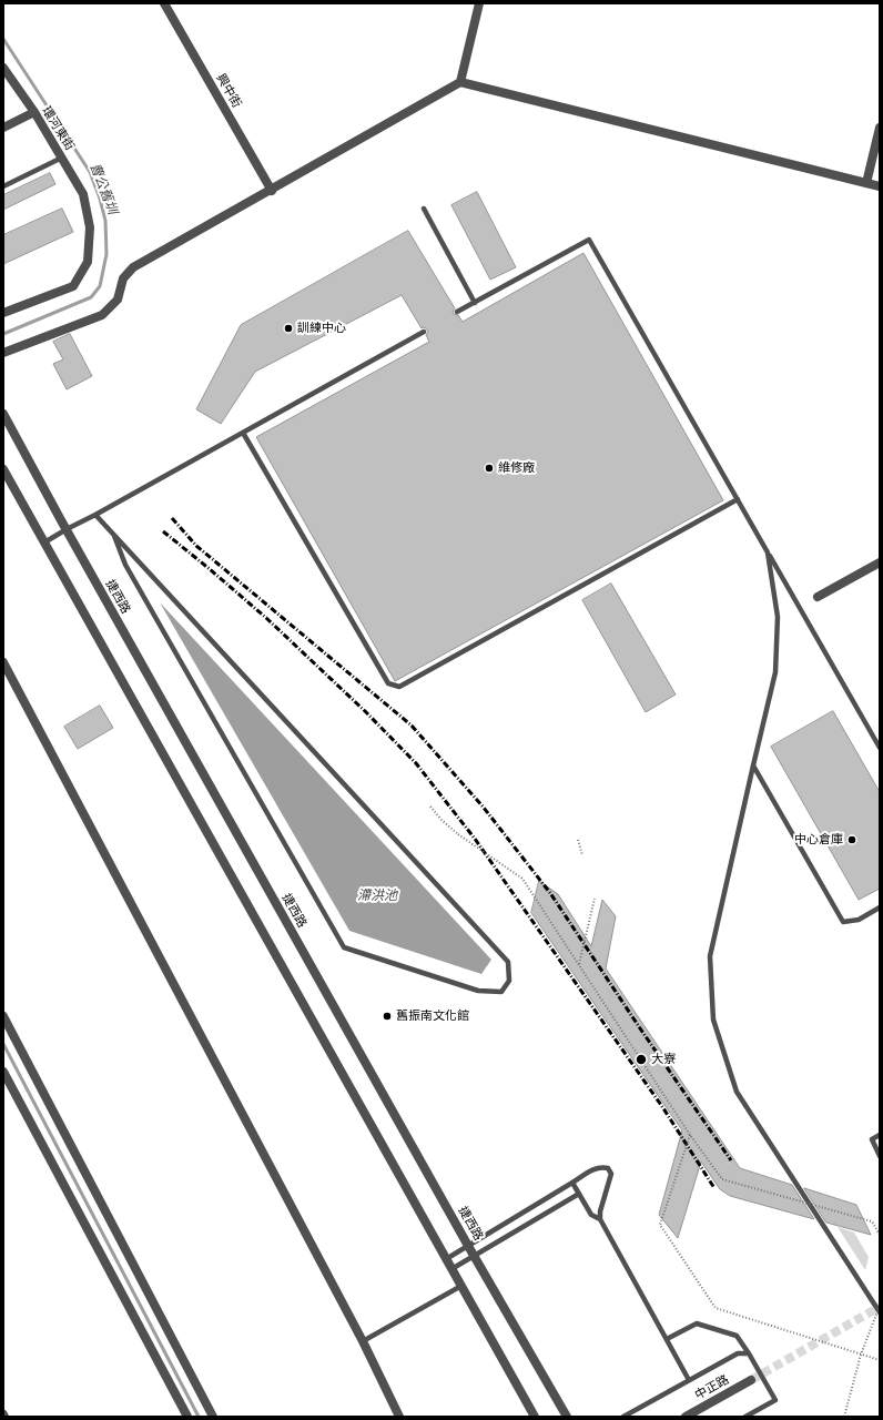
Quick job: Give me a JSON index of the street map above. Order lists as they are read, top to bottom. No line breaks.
{"streets":{"street":["興中街","環河東街","捷西路","中正路"]},"water":["曹公舊圳","滯洪池"],"places":["訓練中心","維修廠","中心倉庫","舊振南文化館","大寮"]}
